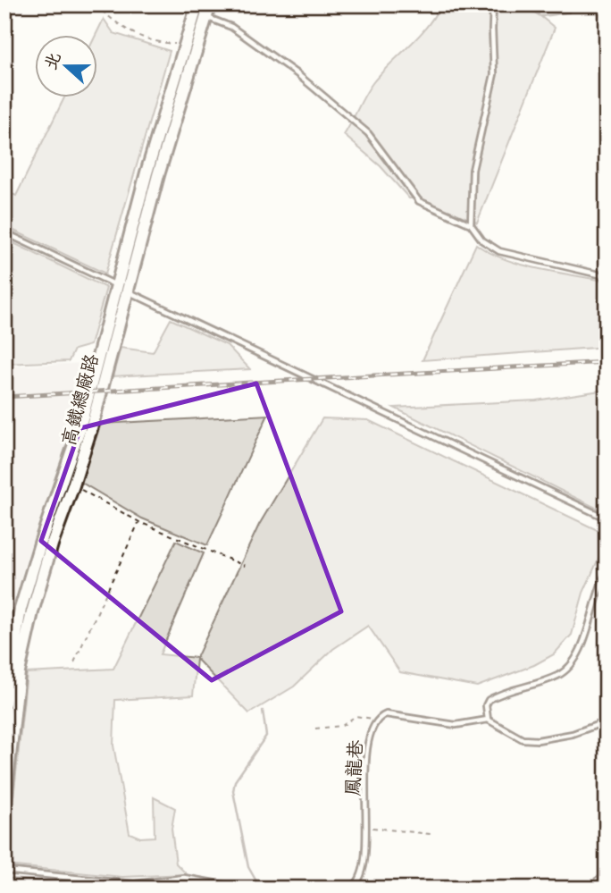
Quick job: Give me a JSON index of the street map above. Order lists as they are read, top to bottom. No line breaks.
{"streets":{"street":["高鐵總廠路"],"lane":["鳳龍巷"]},"north":"left"}
